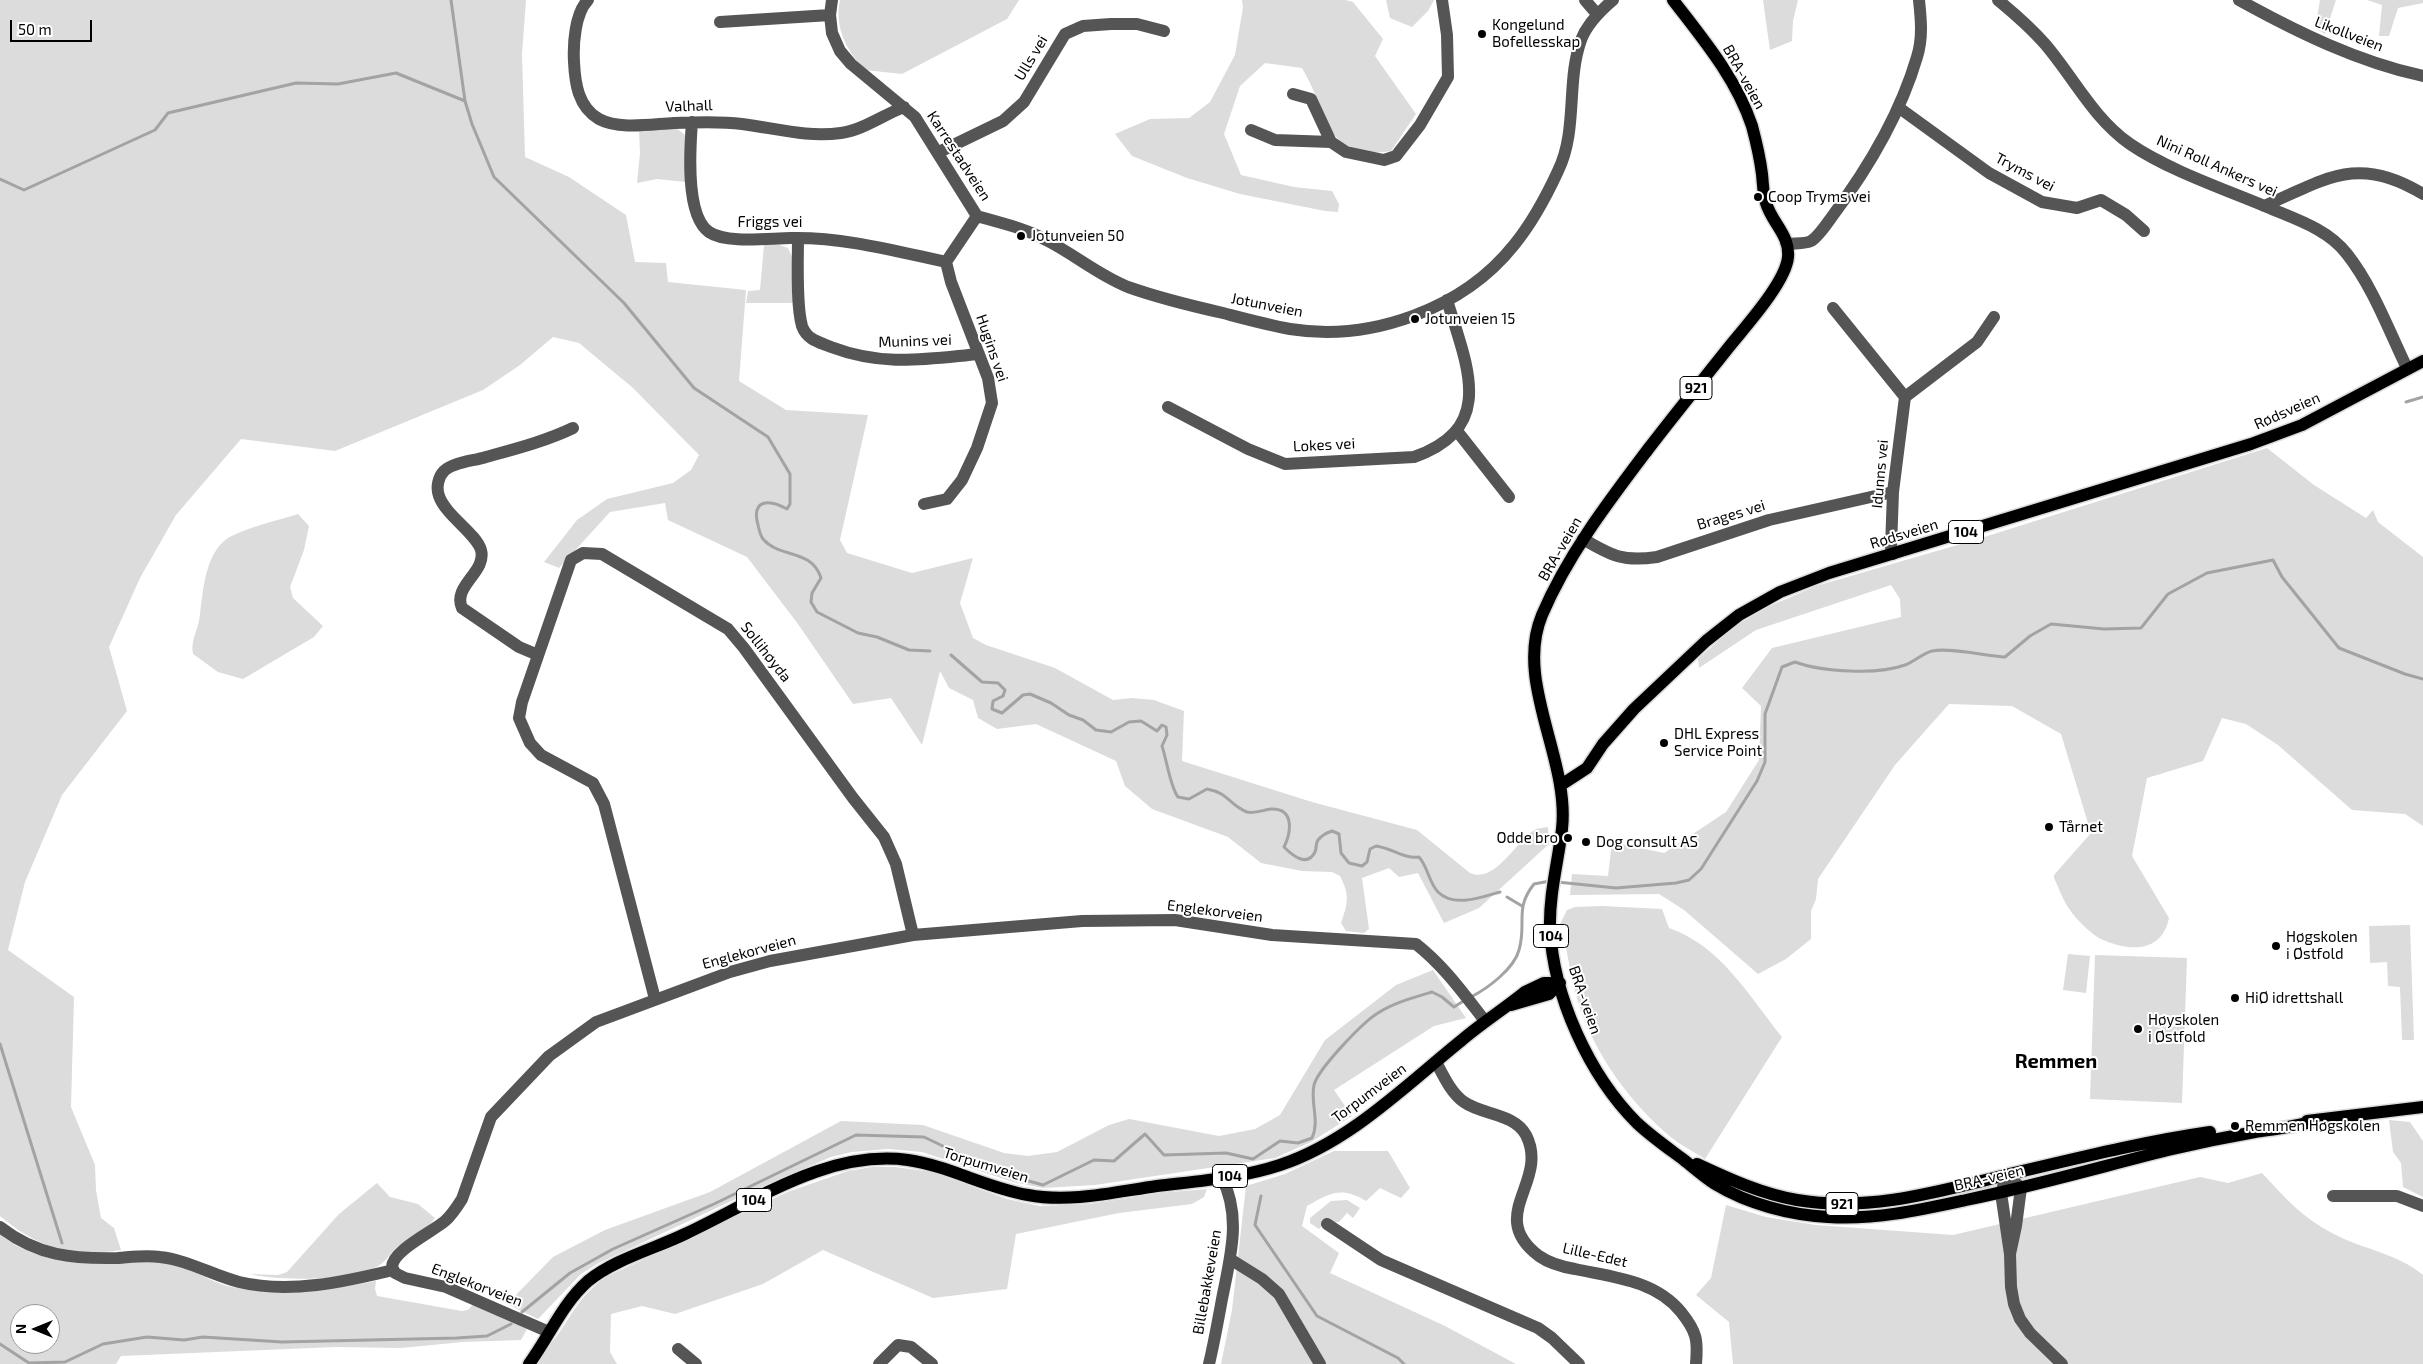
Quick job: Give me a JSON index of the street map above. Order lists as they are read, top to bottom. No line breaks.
{"streets":{"main road":["BRA-veien","921","Rødsveien","104","Torpumveien"],"street":["Likollveien","Ulls vei","Valhall","Karrestadveien","Nini Roll Ankers vei","Tryms vei","Friggs vei","Jotunveien","Munins vei","Hugins vei","Lokes vei","Idunns vei","Brages vei","Sollihøyda","Englekorveien","Lille-Edet","Billebakkeveien"]},"crossings":[["Ulls vei","Karrestadveien"],["BRA-veien","Rødsveien"],["BRA-veien","Brages vei"],["BRA-veien","Torpumveien"],["Valhall","Karrestadveien"],["Valhall","Friggs vei"],["Karrestadveien","Jotunveien"],["Nini Roll Ankers vei","Rødsveien"],["Friggs vei","Munins vei"],["Friggs vei","Hugins vei"],["Jotunveien","Lokes vei"],["Munins vei","Hugins vei"],["Rødsveien","Idunns vei"],["Idunns vei","Brages vei"],["Sollihøyda","Englekorveien"],["Englekorveien","Torpumveien"],["Torpumveien","Lille-Edet"],["Torpumveien","Billebakkeveien"]],"districts":["Remmen"],"places":["Kongelund Bofellesskap","Coop Tryms vei","Jotunveien 50","Jotunveien 15","DHL Express Service Point","Tårnet","Odde bro","Dog consult AS","Høgskolen i Østfold","HiØ idrettshall","Høyskolen i Østfold","Remmen Høgskolen"],"scale_bar":"50 m","north":"left"}
